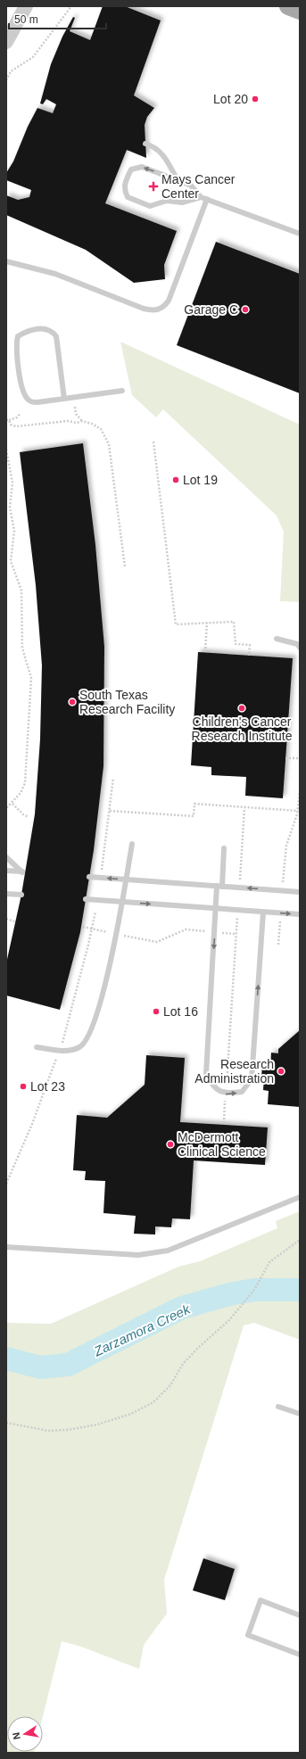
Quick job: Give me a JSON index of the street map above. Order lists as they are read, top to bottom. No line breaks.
{"water":["Zarzamora Creek"],"places":{"other":["Lot 20","Garage C","Lot 19","South Texas Research Facility","Children's Cancer Research Institute","Lot 16","Research Administration","Lot 23","McDermott Clinical Science"],"health":["Mays Cancer Center"]},"scale_bar":"50 m","north":"left"}
